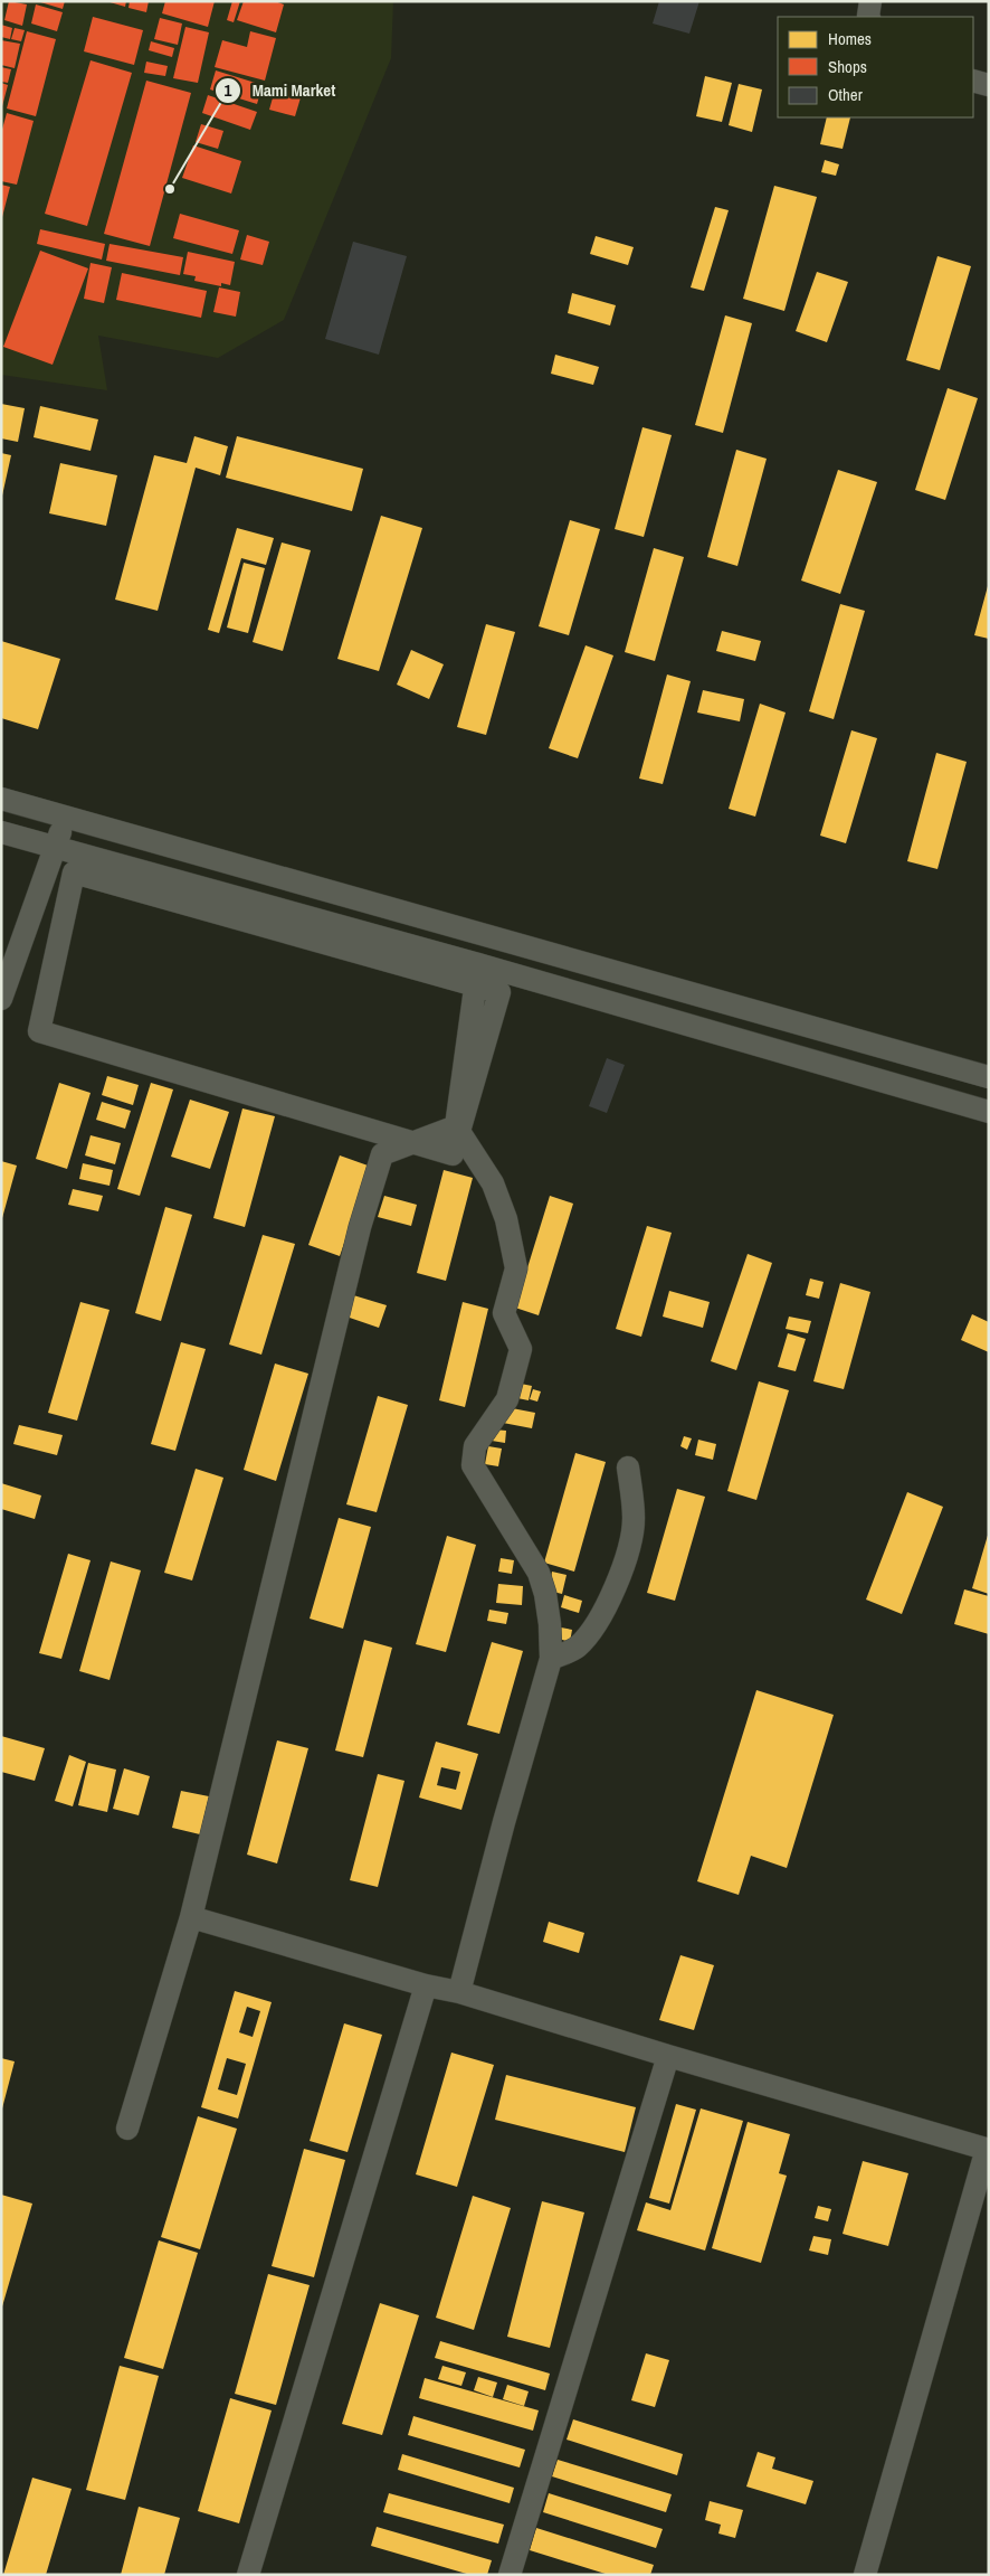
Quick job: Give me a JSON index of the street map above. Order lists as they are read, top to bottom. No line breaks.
{"places":["Mami Market"],"legend":["Homes","Shops","Other"]}
